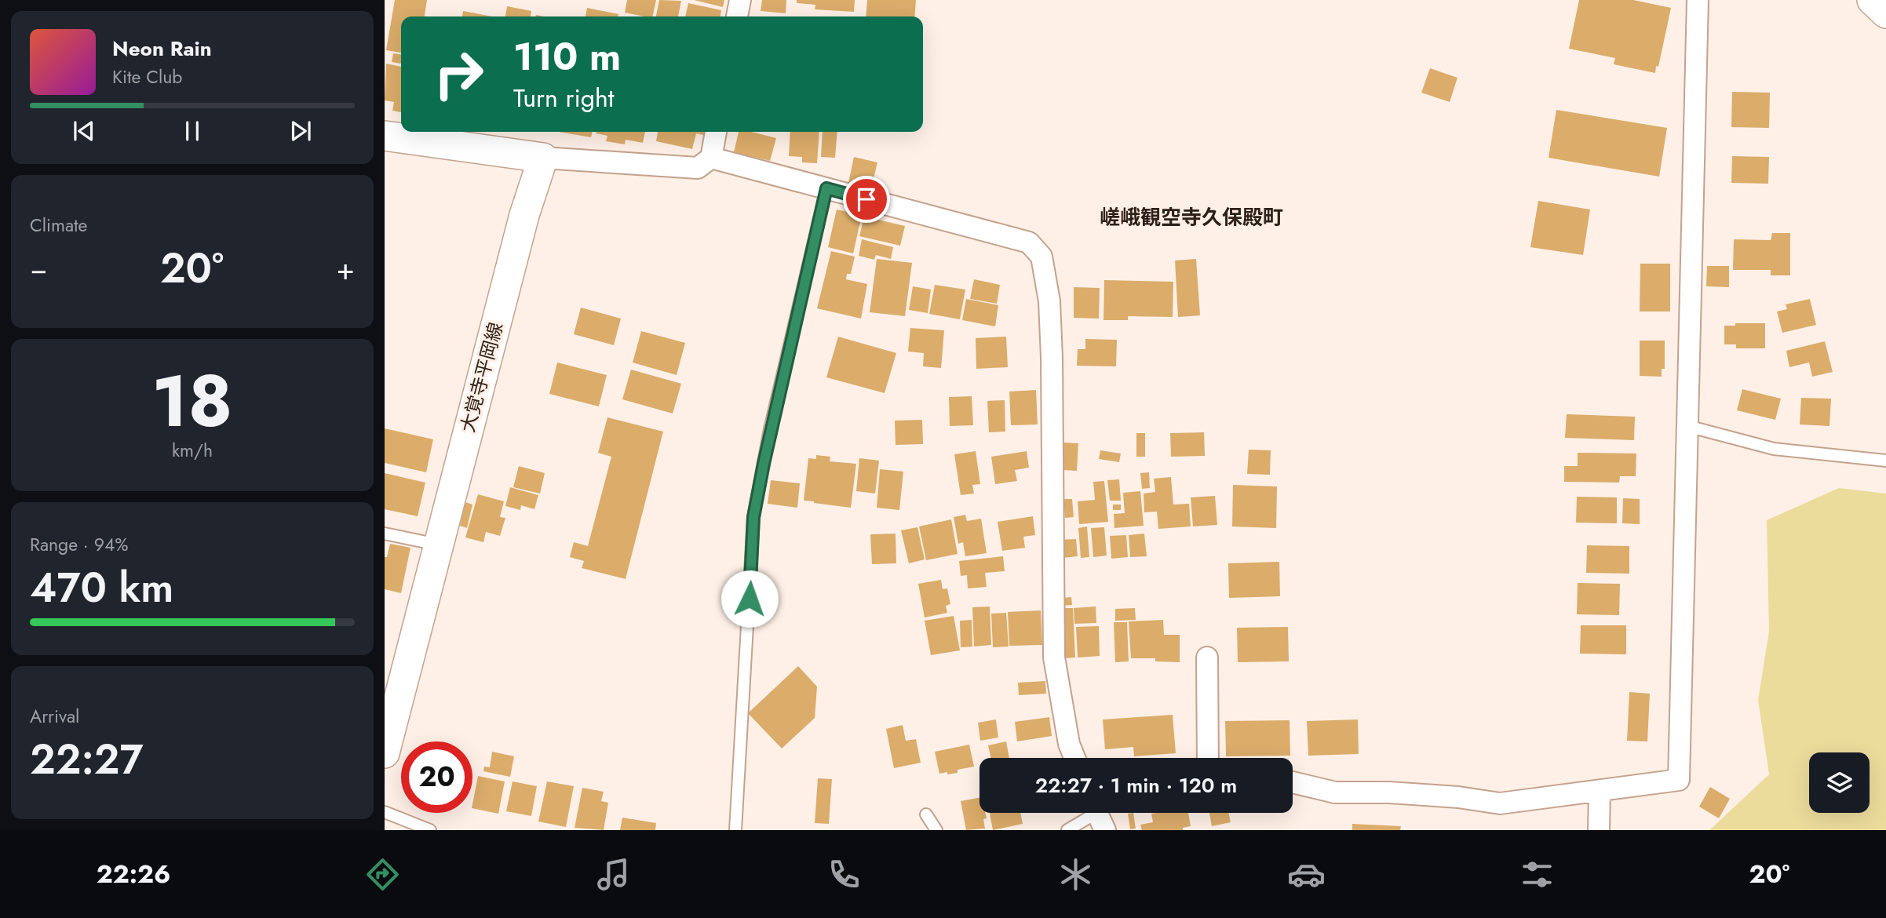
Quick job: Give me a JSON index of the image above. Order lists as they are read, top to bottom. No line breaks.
{"streets":{"main road":["大覚寺平岡線"]},"districts":["嵯峨観空寺久保殿町"],"page":{"turn":["110 m","Turn right"],"song":["Neon Rain","Kite Club"],"tile":["Climate",["18","km/h"],["Range · 94%","470 km"],["Arrival","22:27"]],"heat":["−","20°","+"],"limit":"20","trip":"22:27 · 1 min · 120 m","tabs":["22:26","20°"]}}
